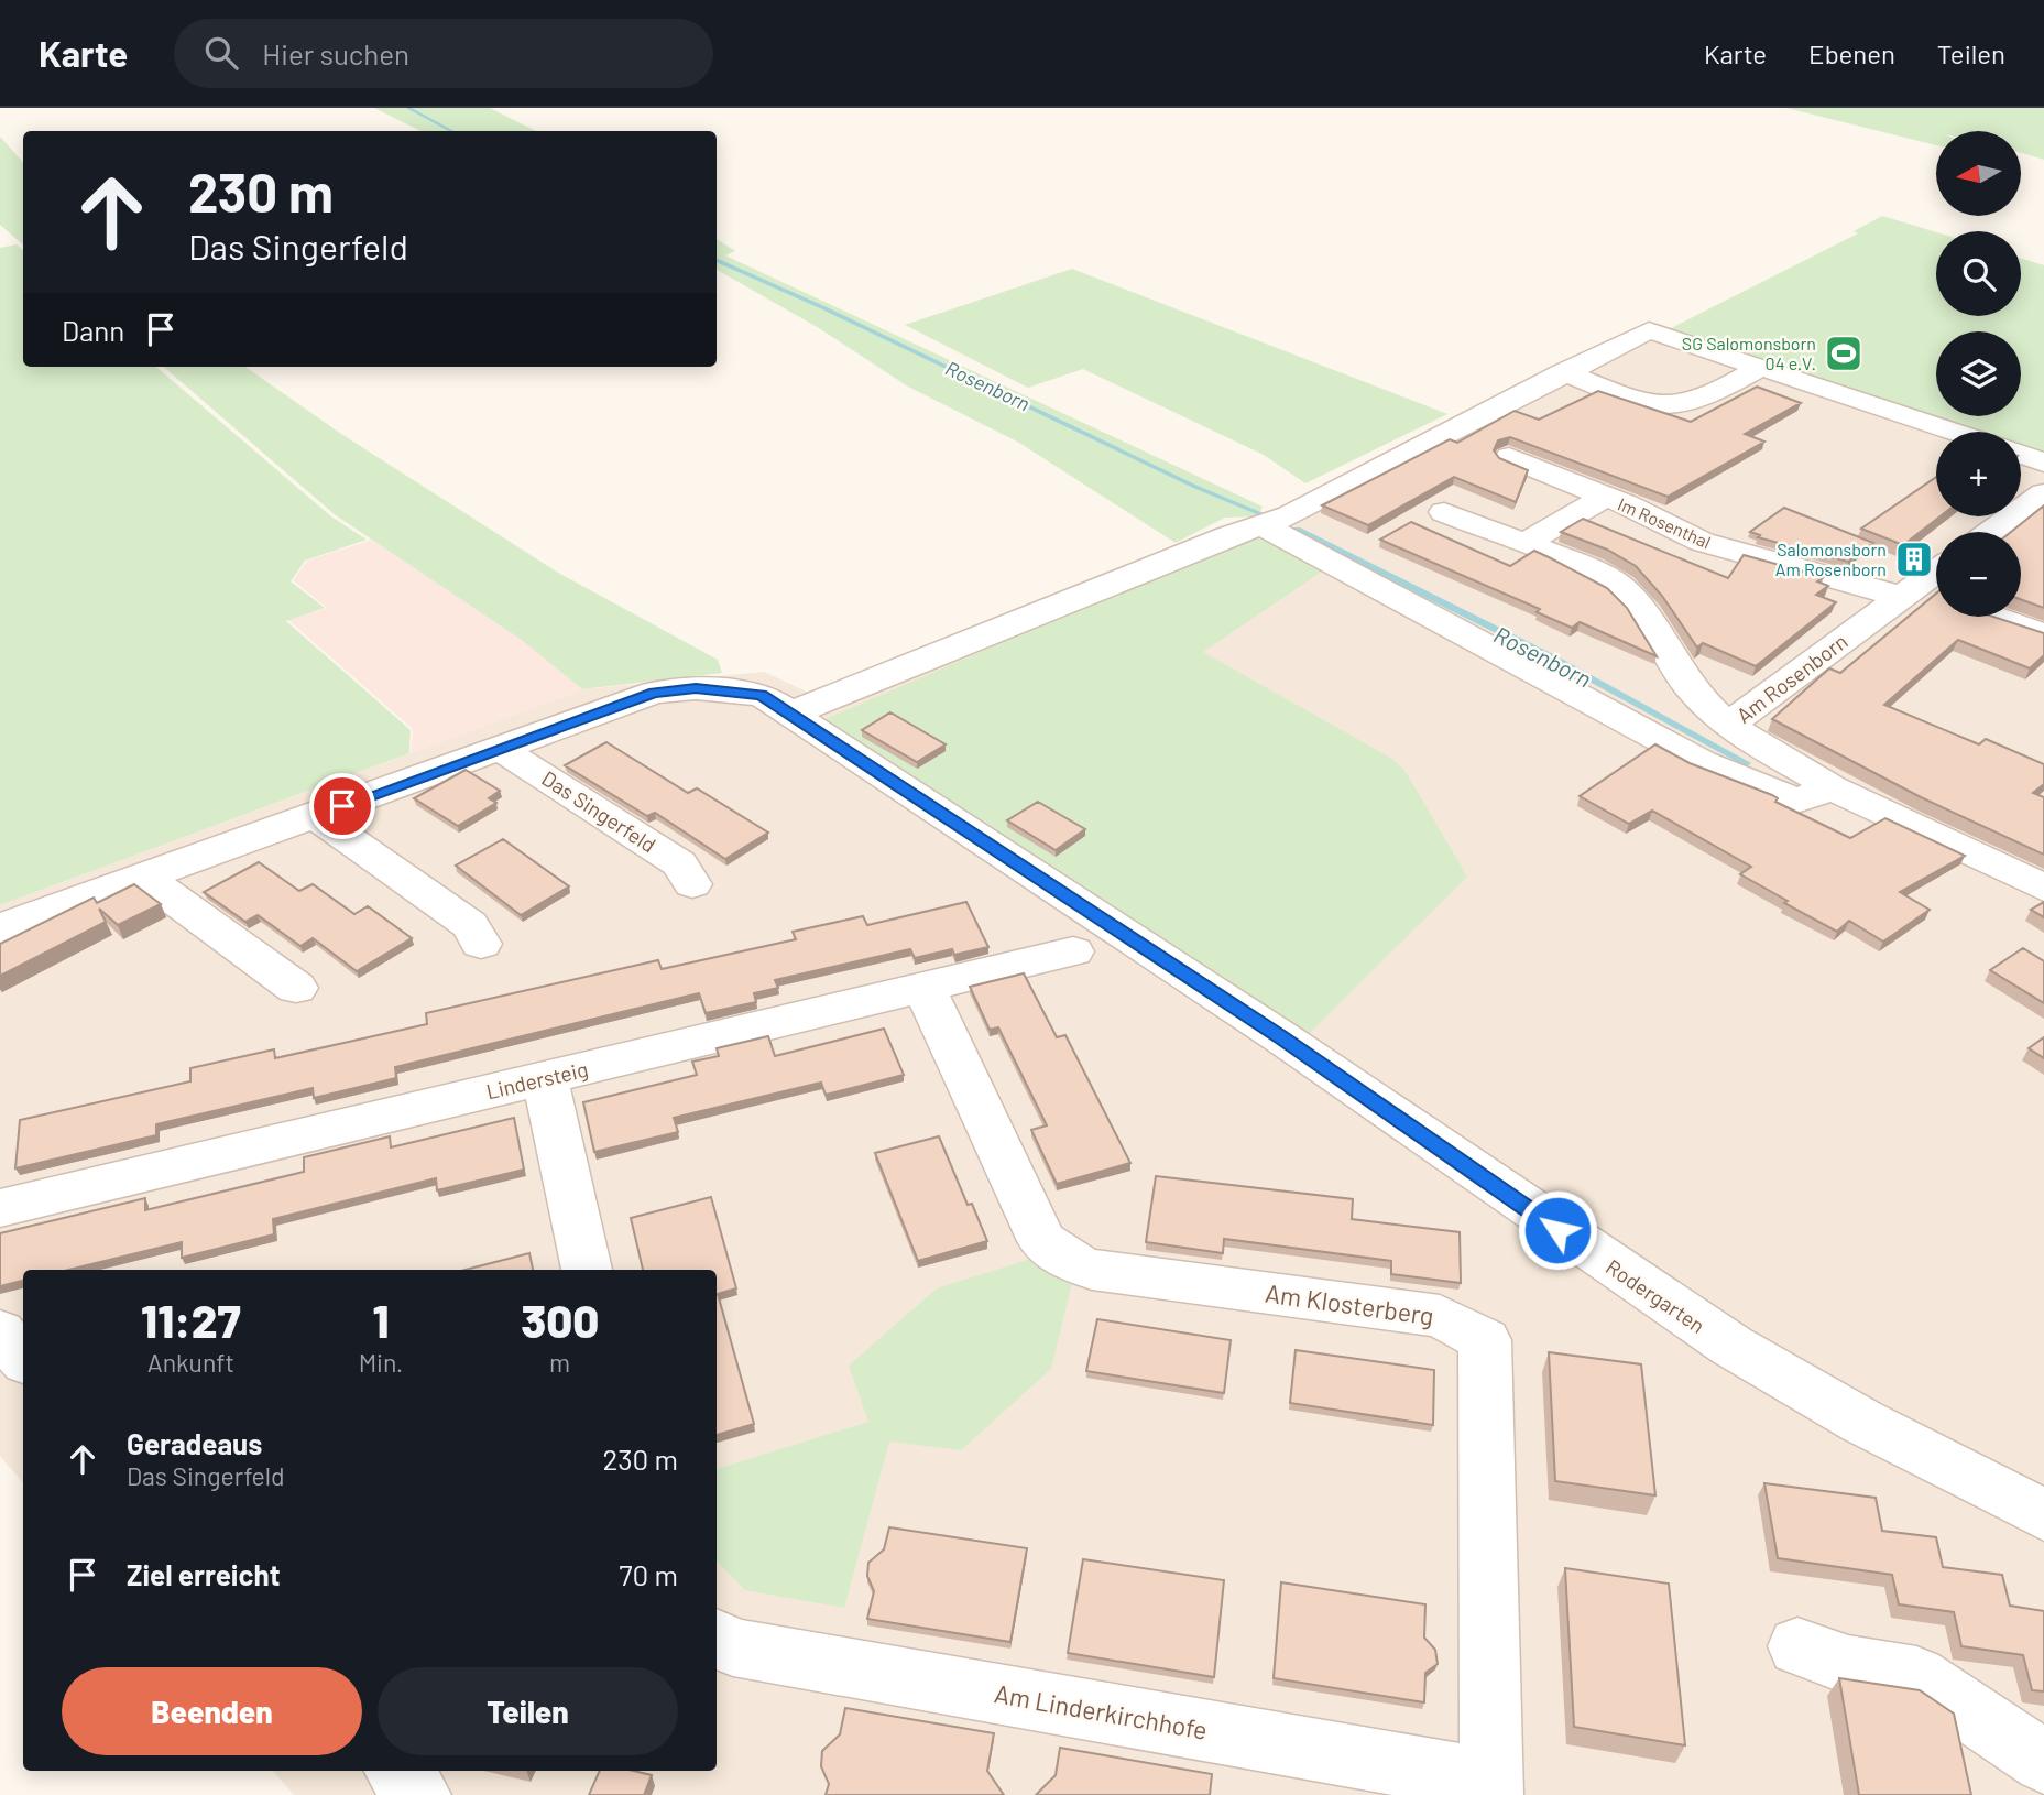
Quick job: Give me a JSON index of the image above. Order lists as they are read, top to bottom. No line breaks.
{"streets":{"street":["Im Rosenthal","Am Rosenborn","Das Singerfeld","Lindersteig","Rodergarten","Am Klosterberg","Am Linderkirchhofe"]},"crossings":[["Im Rosenthal","Am Rosenborn"],["Das Singerfeld","Rodergarten"],["Lindersteig","Am Klosterberg"],["Am Klosterberg","Am Linderkirchhofe"]],"water":["Rosenborn"],"places":{"sports":["SG Salomonsborn 04 e.V."],"building":["Salomonsborn Am Rosenborn"]},"north":"left","page":{"header":"Karte","search":"Hier suchen","nav":["Karte","Ebenen","Teilen"],"map_buttons":["+","−"],"turn":["230 m","Das Singerfeld"],"then":"Dann","eta":["11:27","Ankunft","1","Min.","300","m"],"list":[{"name":"Geradeaus","note":"Das Singerfeld","value":"230 m"},{"name":"Ziel erreicht","value":"70 m"}],"buttons":["Beenden","Teilen"]}}
